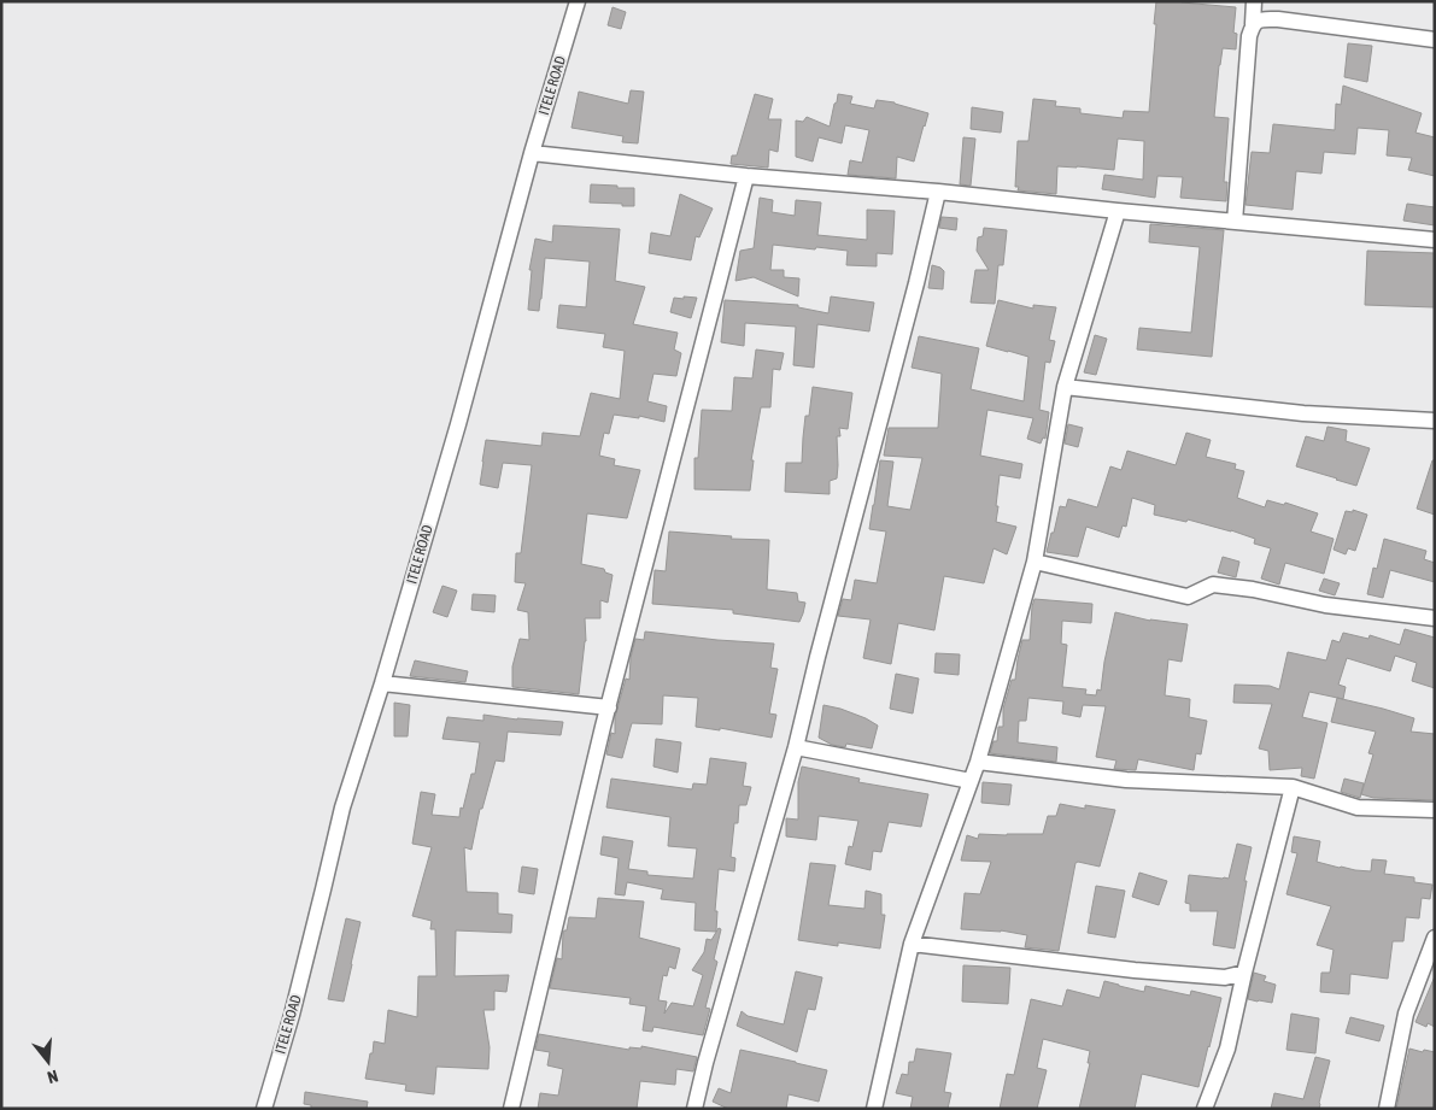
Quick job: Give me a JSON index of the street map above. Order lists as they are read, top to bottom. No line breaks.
{"streets":{"street":["ITELE ROAD"]},"north":"bottom"}
